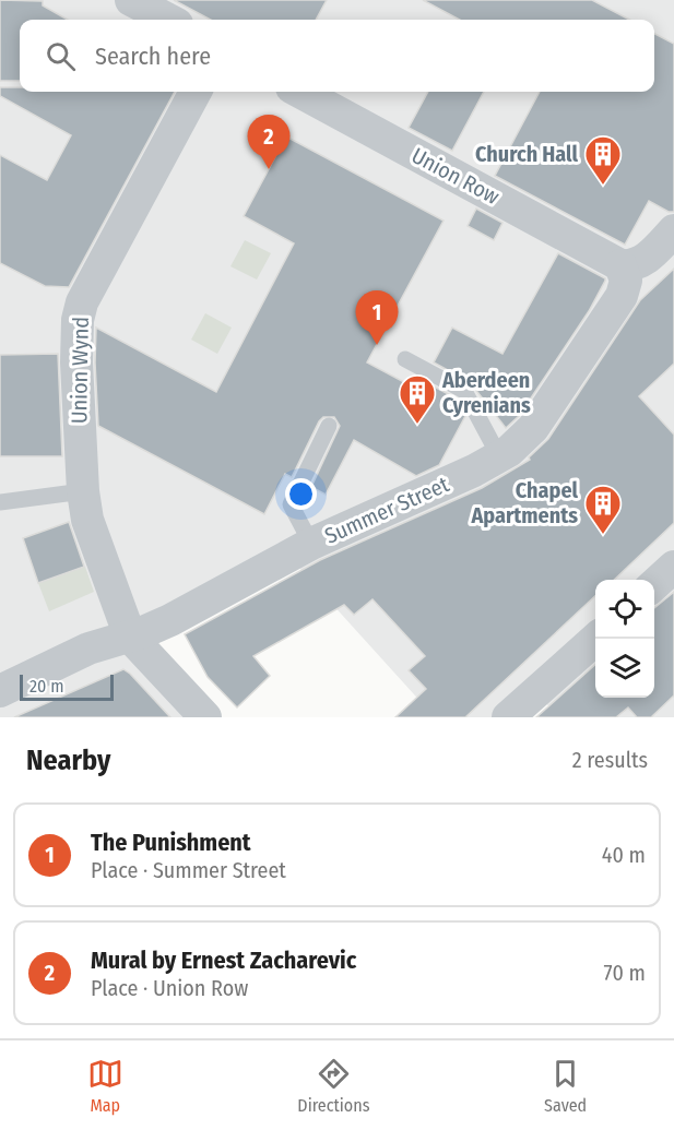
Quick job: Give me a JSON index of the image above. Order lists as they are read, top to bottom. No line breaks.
{"streets":{"street":["Union Row","Union Wynd","Summer Street"]},"crossings":[["Union Row","Summer Street"],["Union Wynd","Summer Street"]],"places":{"building":["Church Hall","Aberdeen Cyrenians","Chapel Apartments"]},"scale_bar":"20 m","page":{"search":"Search here","pins":["2","1"],"scale":"20 m","heading":["Nearby","2 results"],"list":[{"mark":"1","name":"The Punishment","note":"Place · Summer Street","value":"40 m"},{"mark":"2","name":"Mural by Ernest Zacharevic","note":"Place · Union Row","value":"70 m"}],"nav":["Map","Directions","Saved"]}}
